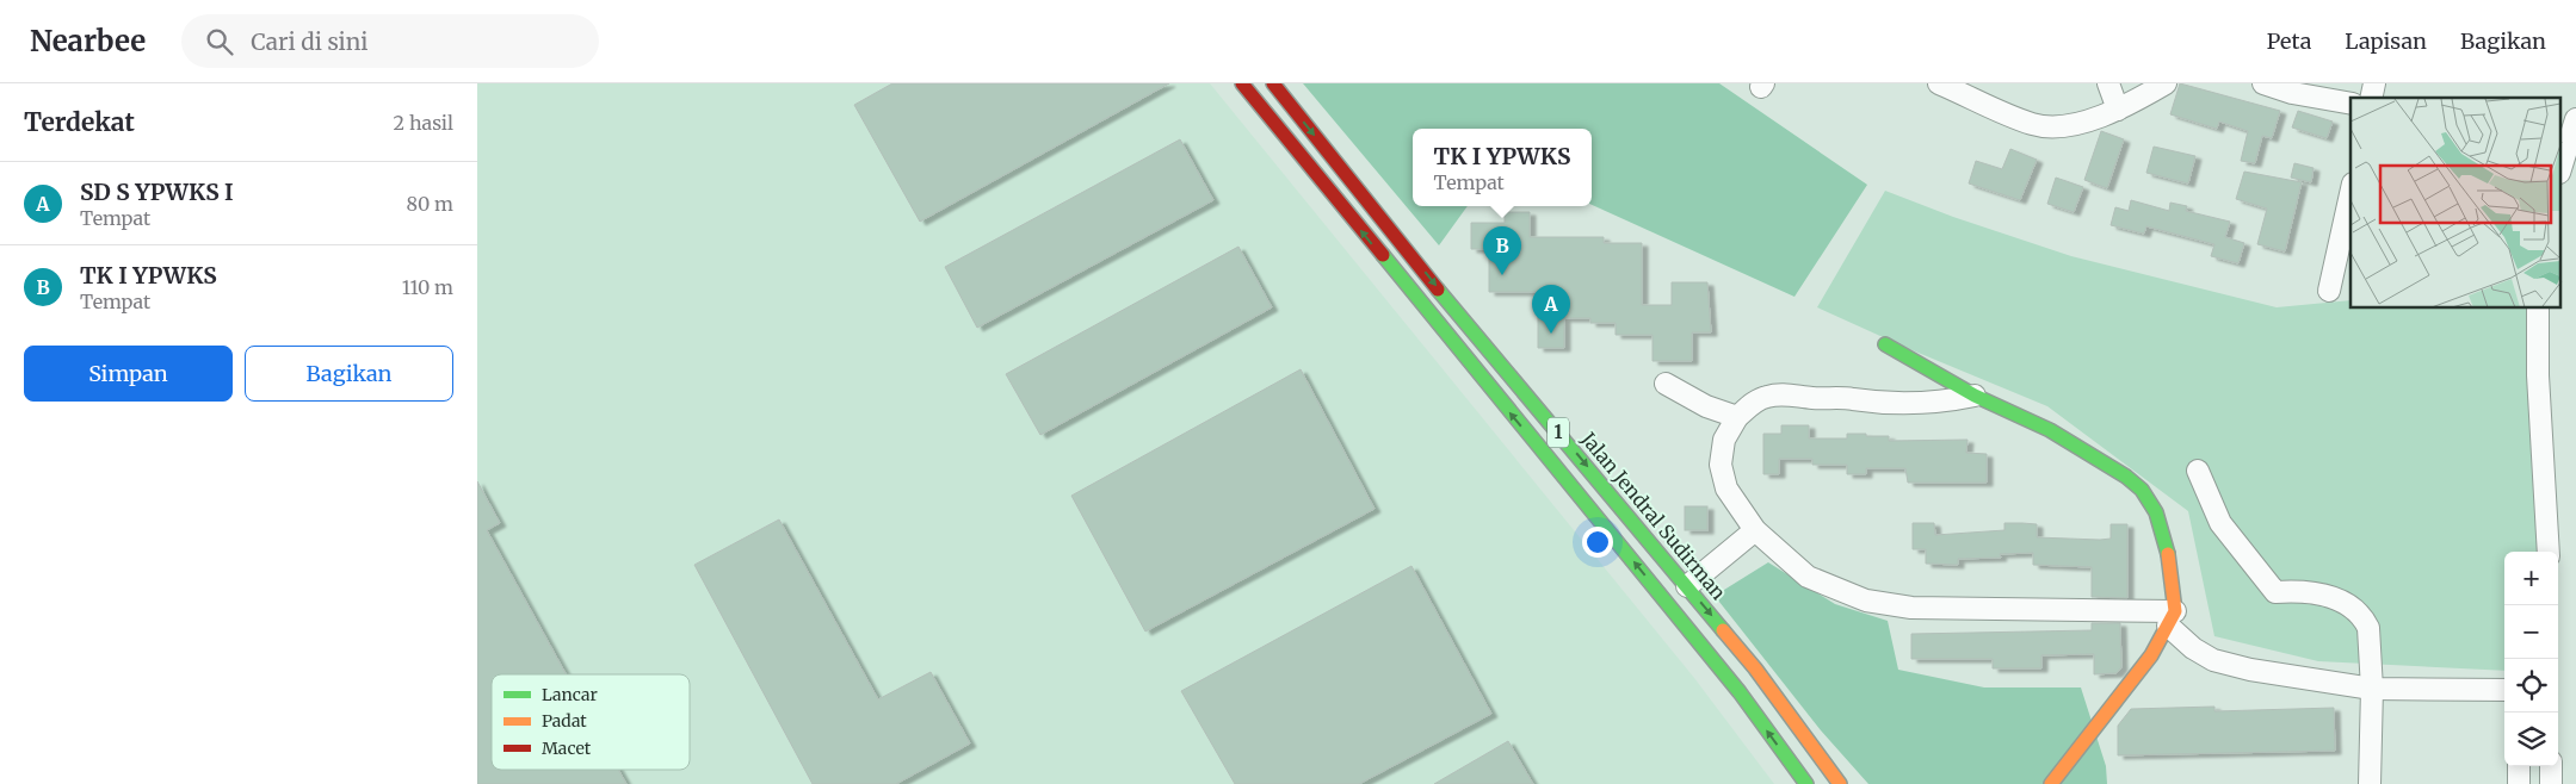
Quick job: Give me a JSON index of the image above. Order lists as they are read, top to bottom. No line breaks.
{"streets":{"main road":["1","Jalan Jendral Sudirman"]},"legend":["Lancar","Padat","Macet"],"page":{"header":"Nearbee","search":"Cari di sini","nav":["Peta","Lapisan","Bagikan"],"heading":["Terdekat","2 hasil"],"popup":["TK I YPWKS","Tempat"],"list":[{"mark":"A","name":"SD S YPWKS I","note":"Tempat","value":"80 m"},{"mark":"B","name":"TK I YPWKS","note":"Tempat","value":"110 m"}],"pins":["B","A"],"buttons":["Simpan","Bagikan"],"map_buttons":["+","−"]}}
